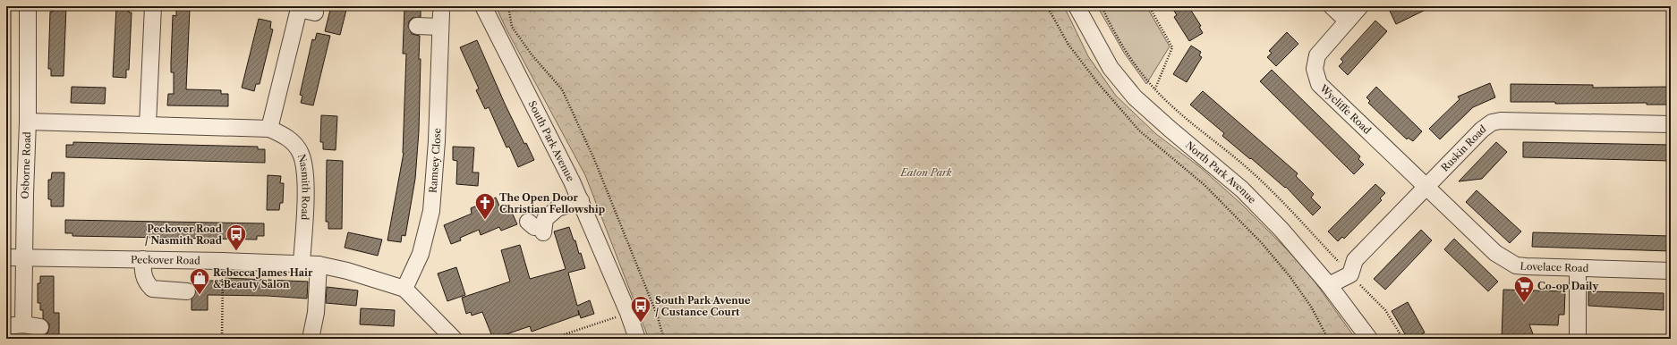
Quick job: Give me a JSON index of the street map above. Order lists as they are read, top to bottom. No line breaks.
{"streets":{"street":["Wycliffe Road","South Park Avenue","Ruskin Road","Ramsey Close","Osborne Road","North Park Avenue","Nasmith Road","Peckover Road","Lovelace Road"]},"crossings":[["Wycliffe Road","Ruskin Road"],["Wycliffe Road","Lovelace Road"],["Ruskin Road","Lovelace Road"],["Ramsey Close","Peckover Road"],["Osborne Road","Nasmith Road"],["Osborne Road","Peckover Road"],["Nasmith Road","Peckover Road"]],"parks":["Eaton Park"],"places":{"church":["The Open Door Christian Fellowship"],"bus stop":["Peckover Road / Nasmith Road","South Park Avenue / Custance Court"],"shop":["Rebecca James Hair & Beauty Salon"],"supermarket":["Co-op Daily"]}}
